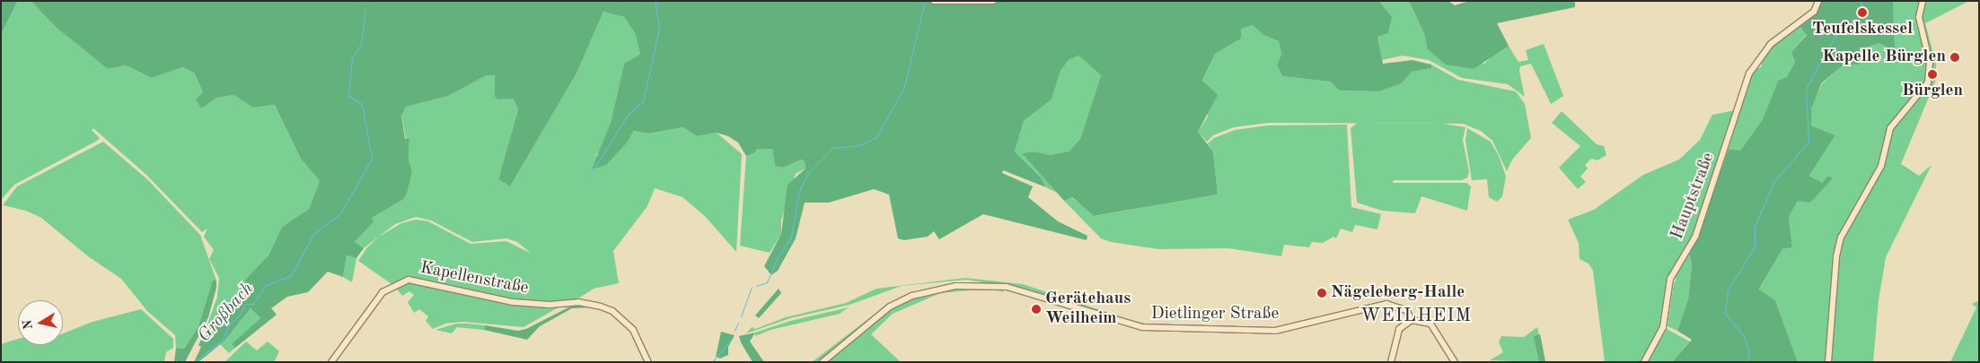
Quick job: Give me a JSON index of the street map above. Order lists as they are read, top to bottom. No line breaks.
{"streets":{"street":["Hauptstraße","Kapellenstraße","Dietlinger Straße"]},"districts":["WEILHEIM"],"water":["Großbach"],"places":["Teufelskessel","Kapelle Bürglen","Bürglen","Nägeleberg-Halle","Gerätehaus Weilheim"],"north":"left"}
